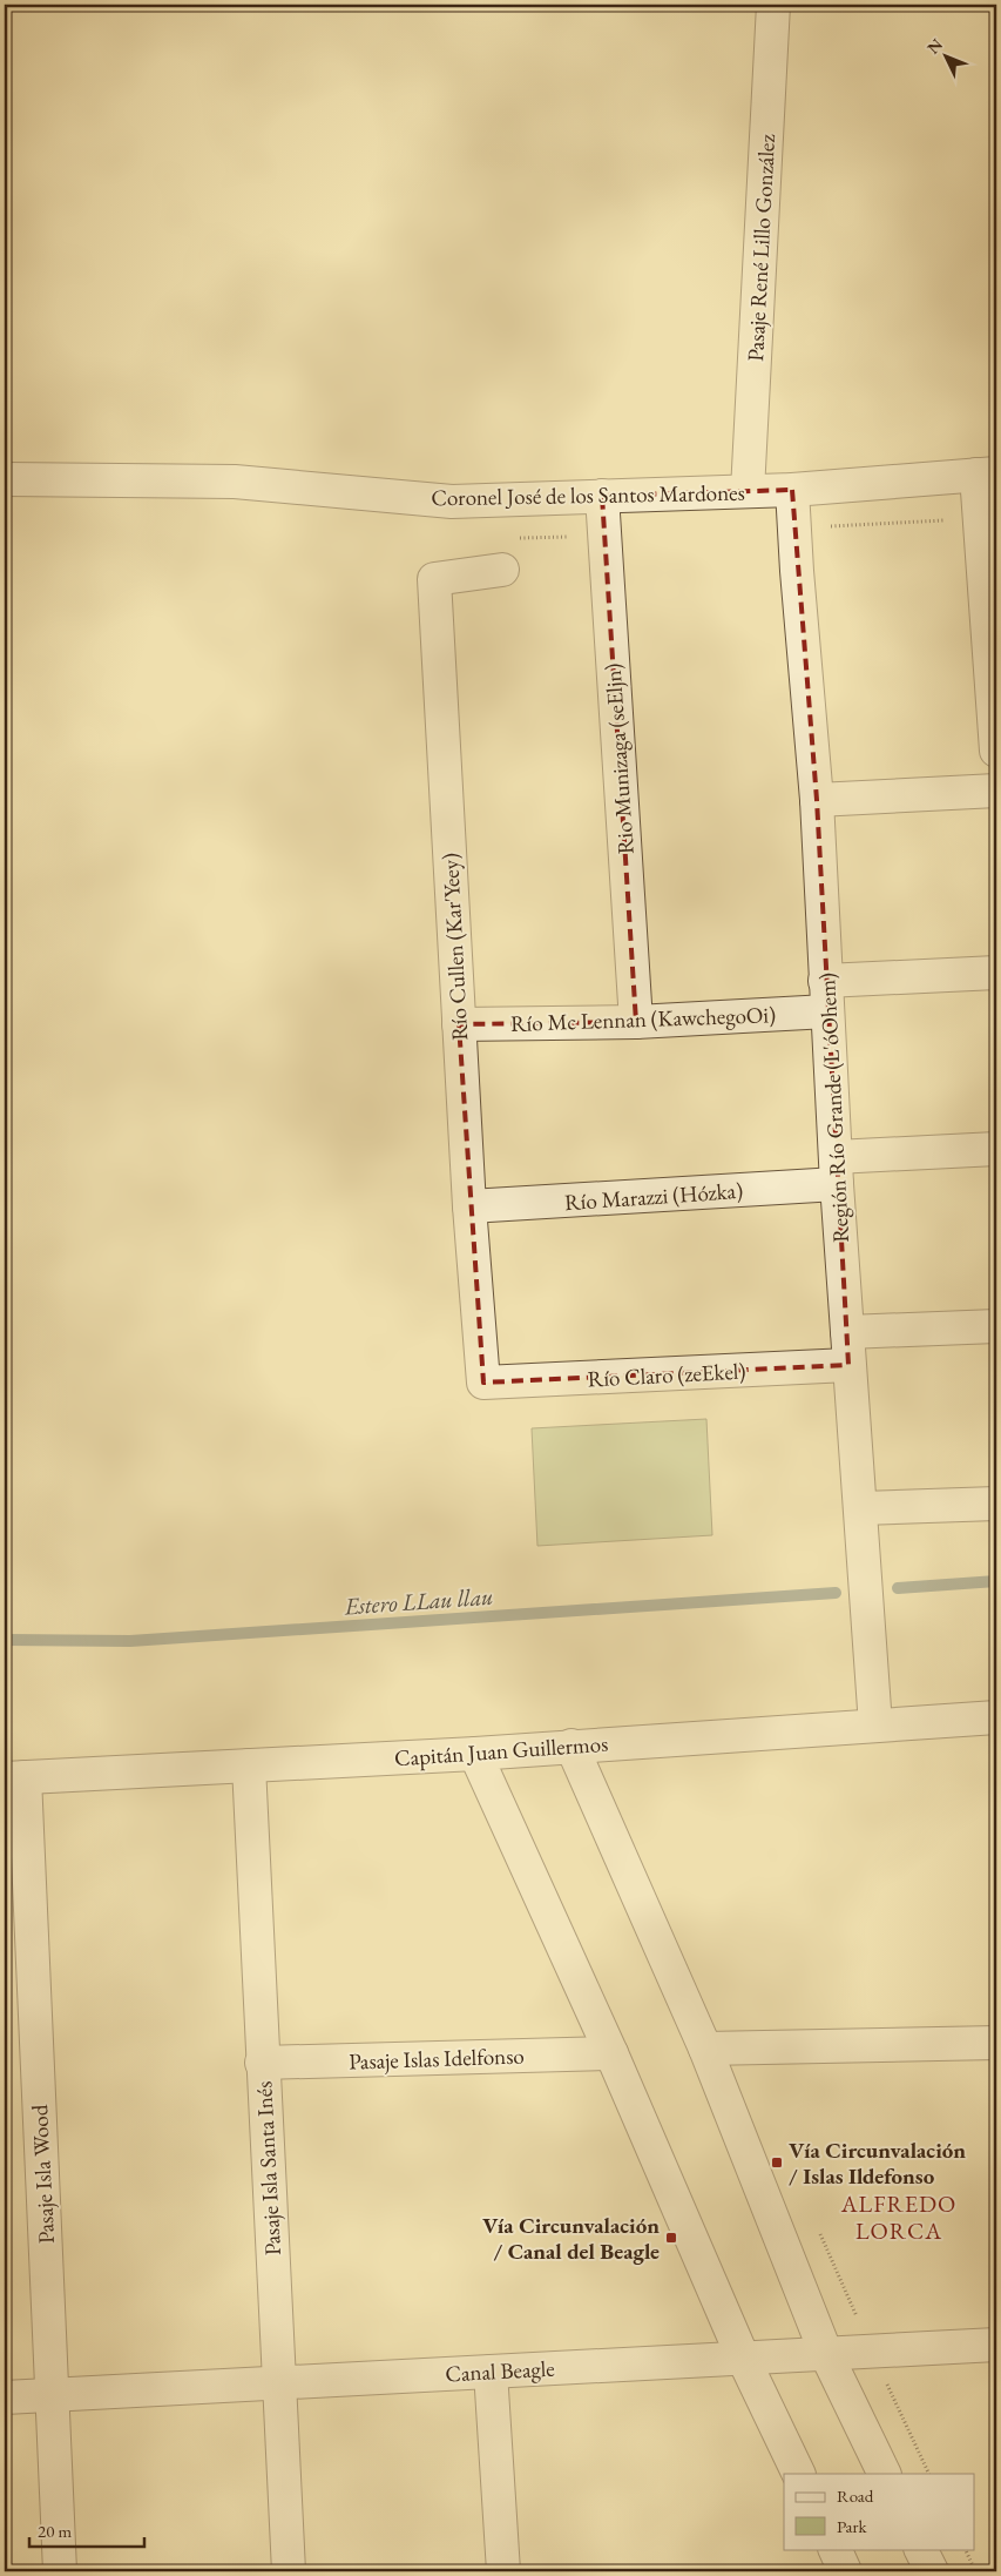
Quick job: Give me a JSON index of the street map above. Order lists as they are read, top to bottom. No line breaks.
{"streets":{"street":["Pasaje René Lillo González","Coronel José de los Santos Mardones","Rio Munizaga (seEljn)","Río Cullen (Kar'Yeey)","Río Mc Lennan (KawchegoOi)","Región Río Grande (L'óOhem)","Río Marazzi (Hózka)","Río Claro (zeEkel)","Capitán Juan Guillermos","Pasaje Islas Idelfonso","Pasaje Isla Santa Inés","Pasaje Isla Wood","Canal Beagle"]},"crossings":[["Pasaje René Lillo González","Coronel José de los Santos Mardones"],["Coronel José de los Santos Mardones","Rio Munizaga (seEljn)"],["Coronel José de los Santos Mardones","Región Río Grande (L'óOhem)"],["Rio Munizaga (seEljn)","Río Mc Lennan (KawchegoOi)"],["Río Cullen (Kar'Yeey)","Río Mc Lennan (KawchegoOi)"],["Río Cullen (Kar'Yeey)","Río Marazzi (Hózka)"],["Río Cullen (Kar'Yeey)","Río Claro (zeEkel)"],["Río Mc Lennan (KawchegoOi)","Región Río Grande (L'óOhem)"],["Región Río Grande (L'óOhem)","Río Marazzi (Hózka)"],["Región Río Grande (L'óOhem)","Río Claro (zeEkel)"],["Región Río Grande (L'óOhem)","Capitán Juan Guillermos"],["Capitán Juan Guillermos","Pasaje Isla Santa Inés"],["Capitán Juan Guillermos","Pasaje Isla Wood"],["Pasaje Islas Idelfonso","Pasaje Isla Santa Inés"],["Pasaje Isla Santa Inés","Canal Beagle"],["Pasaje Isla Wood","Canal Beagle"]],"districts":["ALFREDO LORCA"],"water":["Estero LLau llau"],"places":{"transit":["Vía Circunvalación / Islas Ildefonso","Vía Circunvalación / Canal del Beagle"]},"legend":["Road","Park"],"scale_bar":"20 m","north":"top left"}
